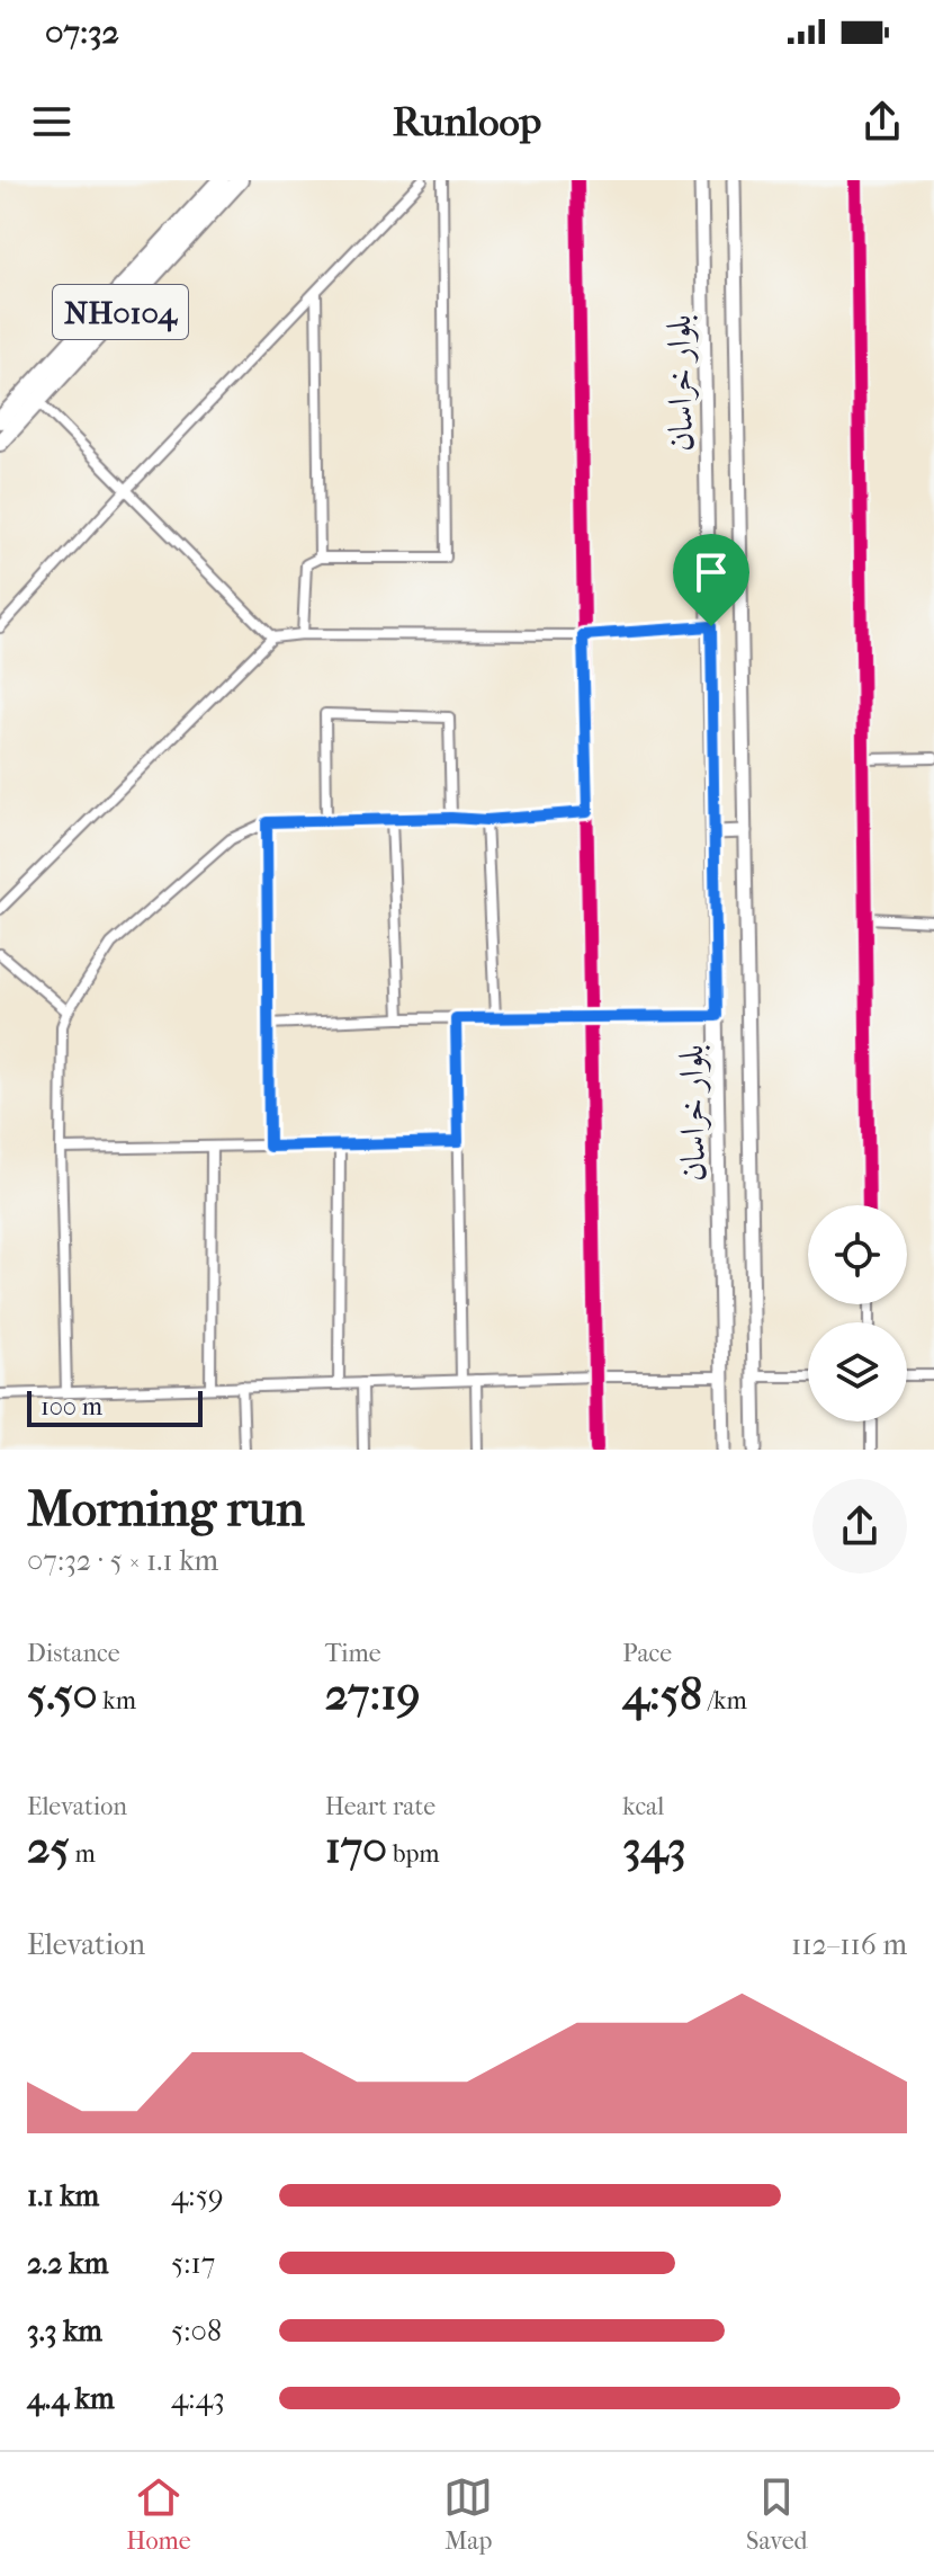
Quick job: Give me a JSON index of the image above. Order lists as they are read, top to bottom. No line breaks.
{"streets":{"highway":["NH0104"],"main road":["بلوار خراسان"]},"scale_bar":"100 m","page":{"status":"07:32","header":"Runloop","scale":"100 m","heading":["Morning run","07:32 · 5 × 1.1 km"],"stats":[["Distance","5.50 km"],["Time","27:19"],["Pace","4:58 /km"],["Elevation","25 m"],["Heart rate","170 bpm"],["kcal","343"]],"chart":["Elevation","112–116 m"],"list":[{"name":"1.1 km","note":"4:59"},{"name":"2.2 km","note":"5:17"},{"name":"3.3 km","note":"5:08"},{"name":"4.4 km","note":"4:43"}],"tabs":["Home","Map","Saved"]}}
